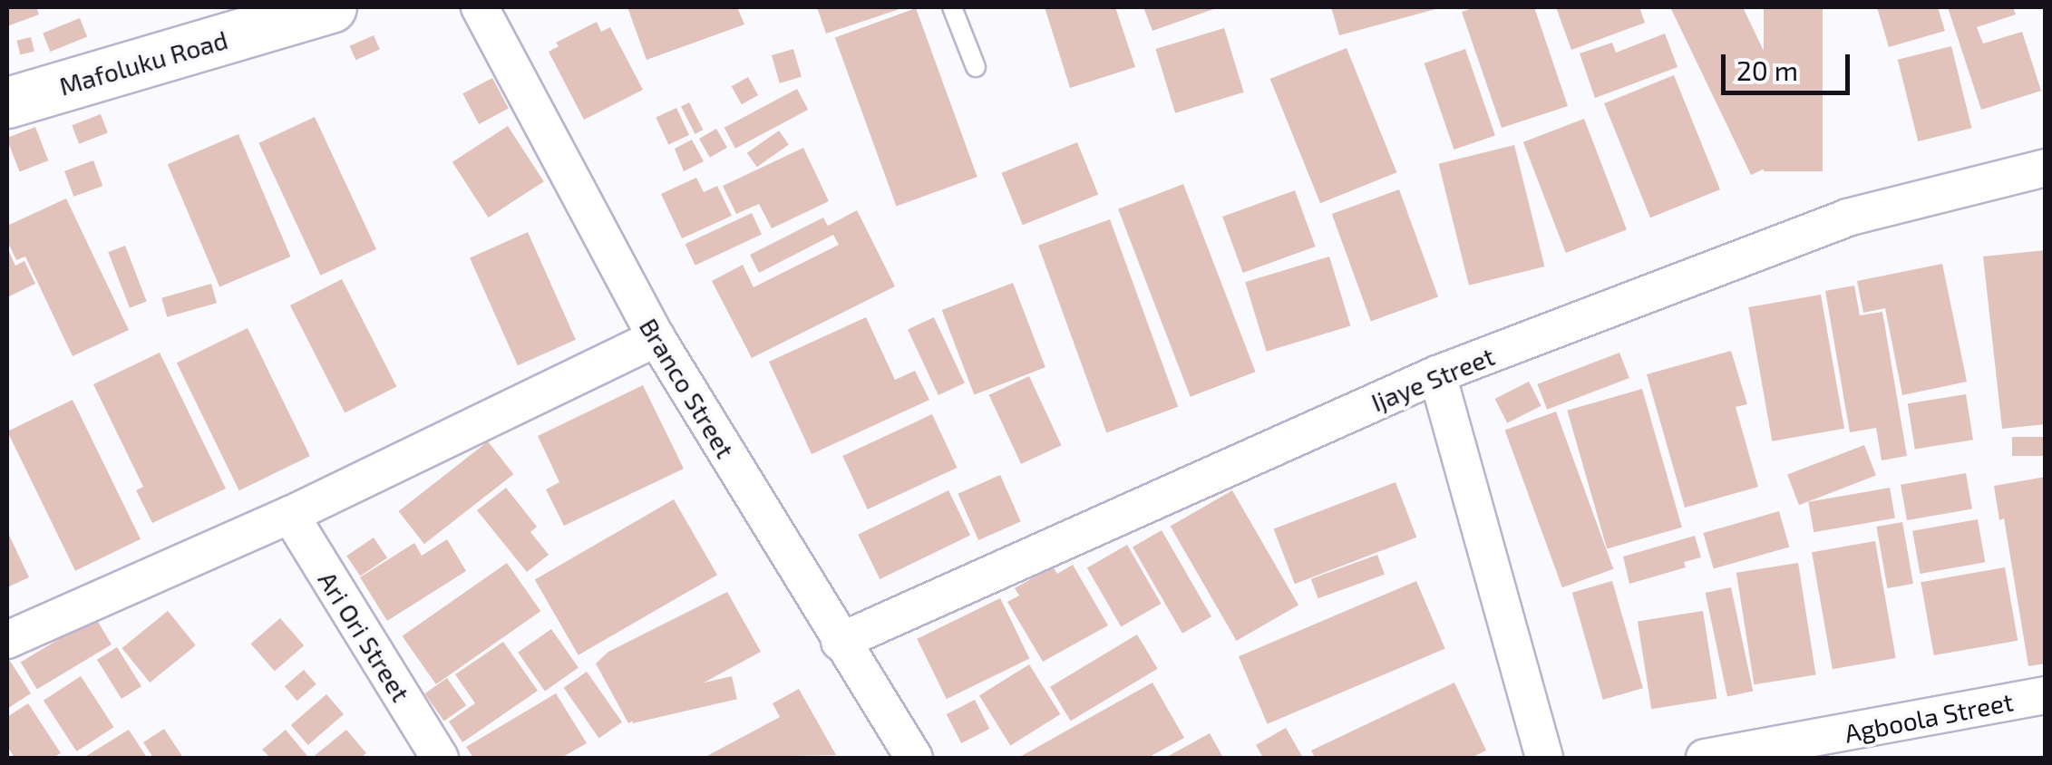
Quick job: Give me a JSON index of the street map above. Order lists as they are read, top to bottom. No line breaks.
{"streets":{"street":["Mafoluku Road","Ijaye Street","Branco Street","Ari Ori Street","Agboola Street"]},"crossings":[["Ijaye Street","Branco Street"]],"scale_bar":"20 m"}
